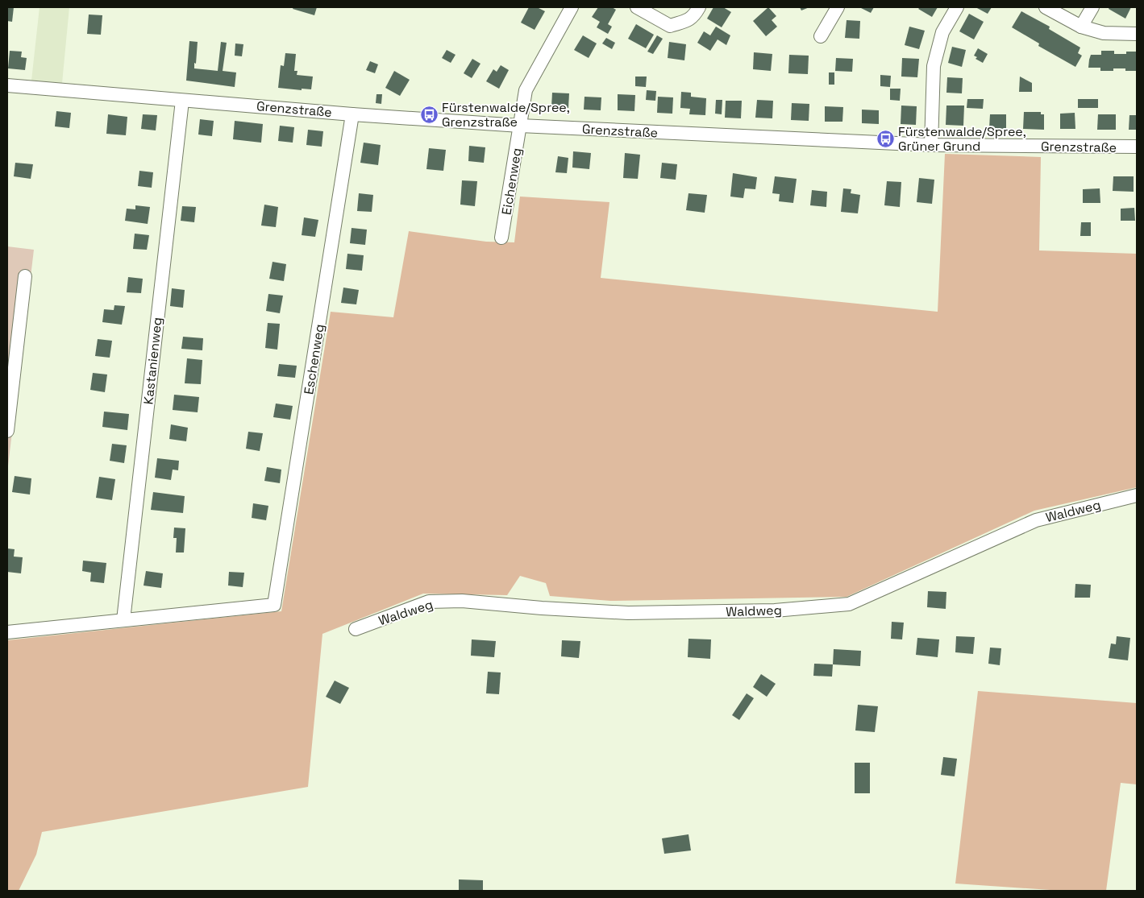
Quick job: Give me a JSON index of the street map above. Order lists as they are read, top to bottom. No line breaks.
{"streets":{"street":["Grenzstraße","Eichenweg","Eschenweg","Kastanienweg","Waldweg"]},"crossings":[["Grenzstraße","Eichenweg"],["Grenzstraße","Eschenweg"],["Grenzstraße","Kastanienweg"],["Eschenweg","Kastanienweg"]],"places":{"bus stop":["Fürstenwalde/Spree, Grenzstraße","Fürstenwalde/Spree, Grüner Grund"]}}
